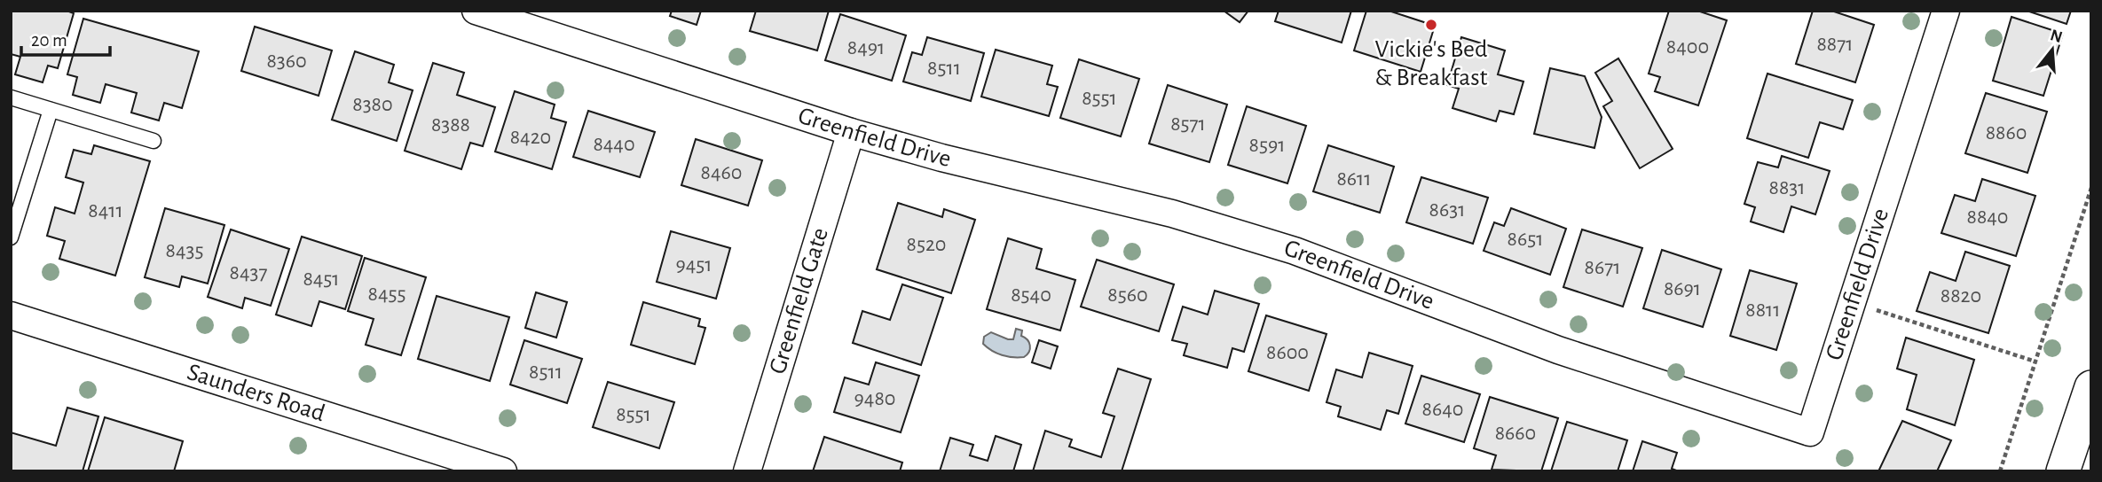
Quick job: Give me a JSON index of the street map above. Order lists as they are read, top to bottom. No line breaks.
{"streets":{"street":["Greenfield Drive","Greenfield Gate","Saunders Road"]},"crossings":[["Greenfield Drive","Greenfield Gate"]],"places":["Vickie's Bed & Breakfast"],"house_numbers":["8871","8400","8491","8360","8511","8551","8380","8571","8388","8860","8420","8440","8591","8460","8611","8831","8631","8411","8840","8651","8520","8435","9451","8671","8437","8451","8691","8455","8540","8560","8820","8811","8600","8511","9480","8640","8551","8660"],"scale_bar":"20 m","north":"top"}
